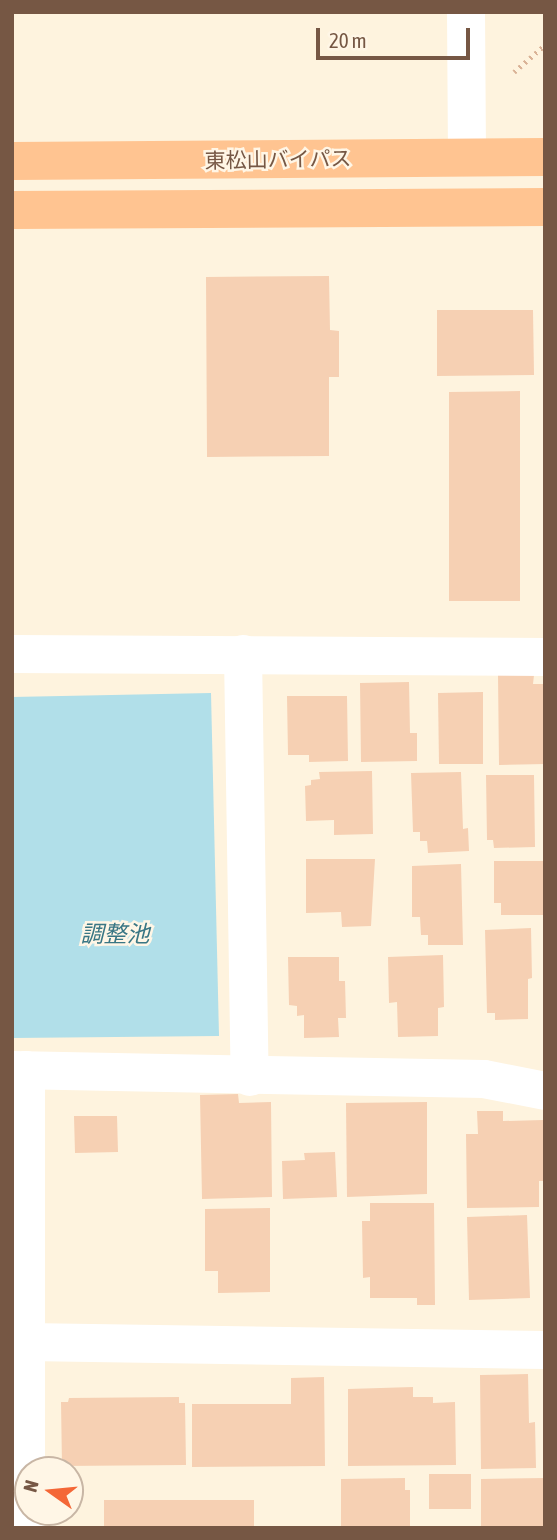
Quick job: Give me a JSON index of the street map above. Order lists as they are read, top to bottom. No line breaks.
{"streets":{"highway":["東松山バイパス"]},"water":["調整池"],"scale_bar":"20 m","north":"left"}
